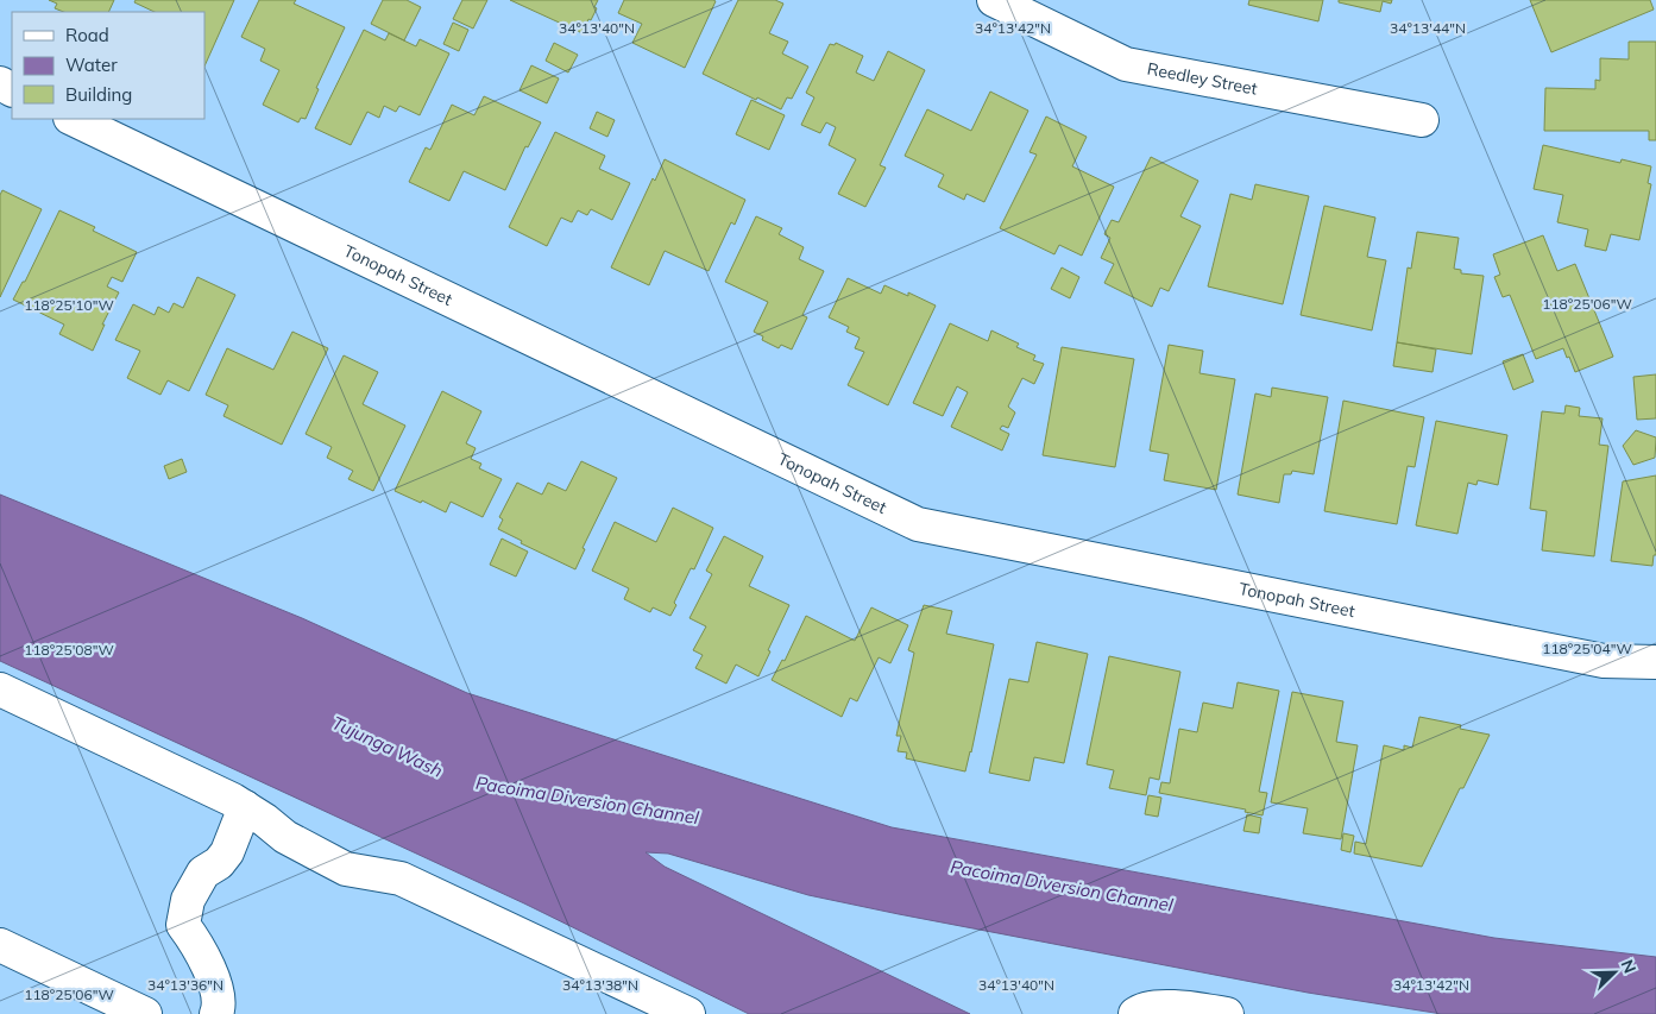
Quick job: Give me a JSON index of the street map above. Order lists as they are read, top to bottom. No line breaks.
{"streets":{"street":["Reedley Street","Tonopah Street"]},"water":["Tujunga Wash","Pacoima Diversion Channel"],"legend":["Road","Water","Building"],"north":"top right","coordinates":["34°13'40\"N","34°13'42\"N","34°13'44\"N","118°25'06\"W","118°25'10\"W","118°25'04\"W","118°25'08\"W","34°13'36\"N","34°13'38\"N"]}
